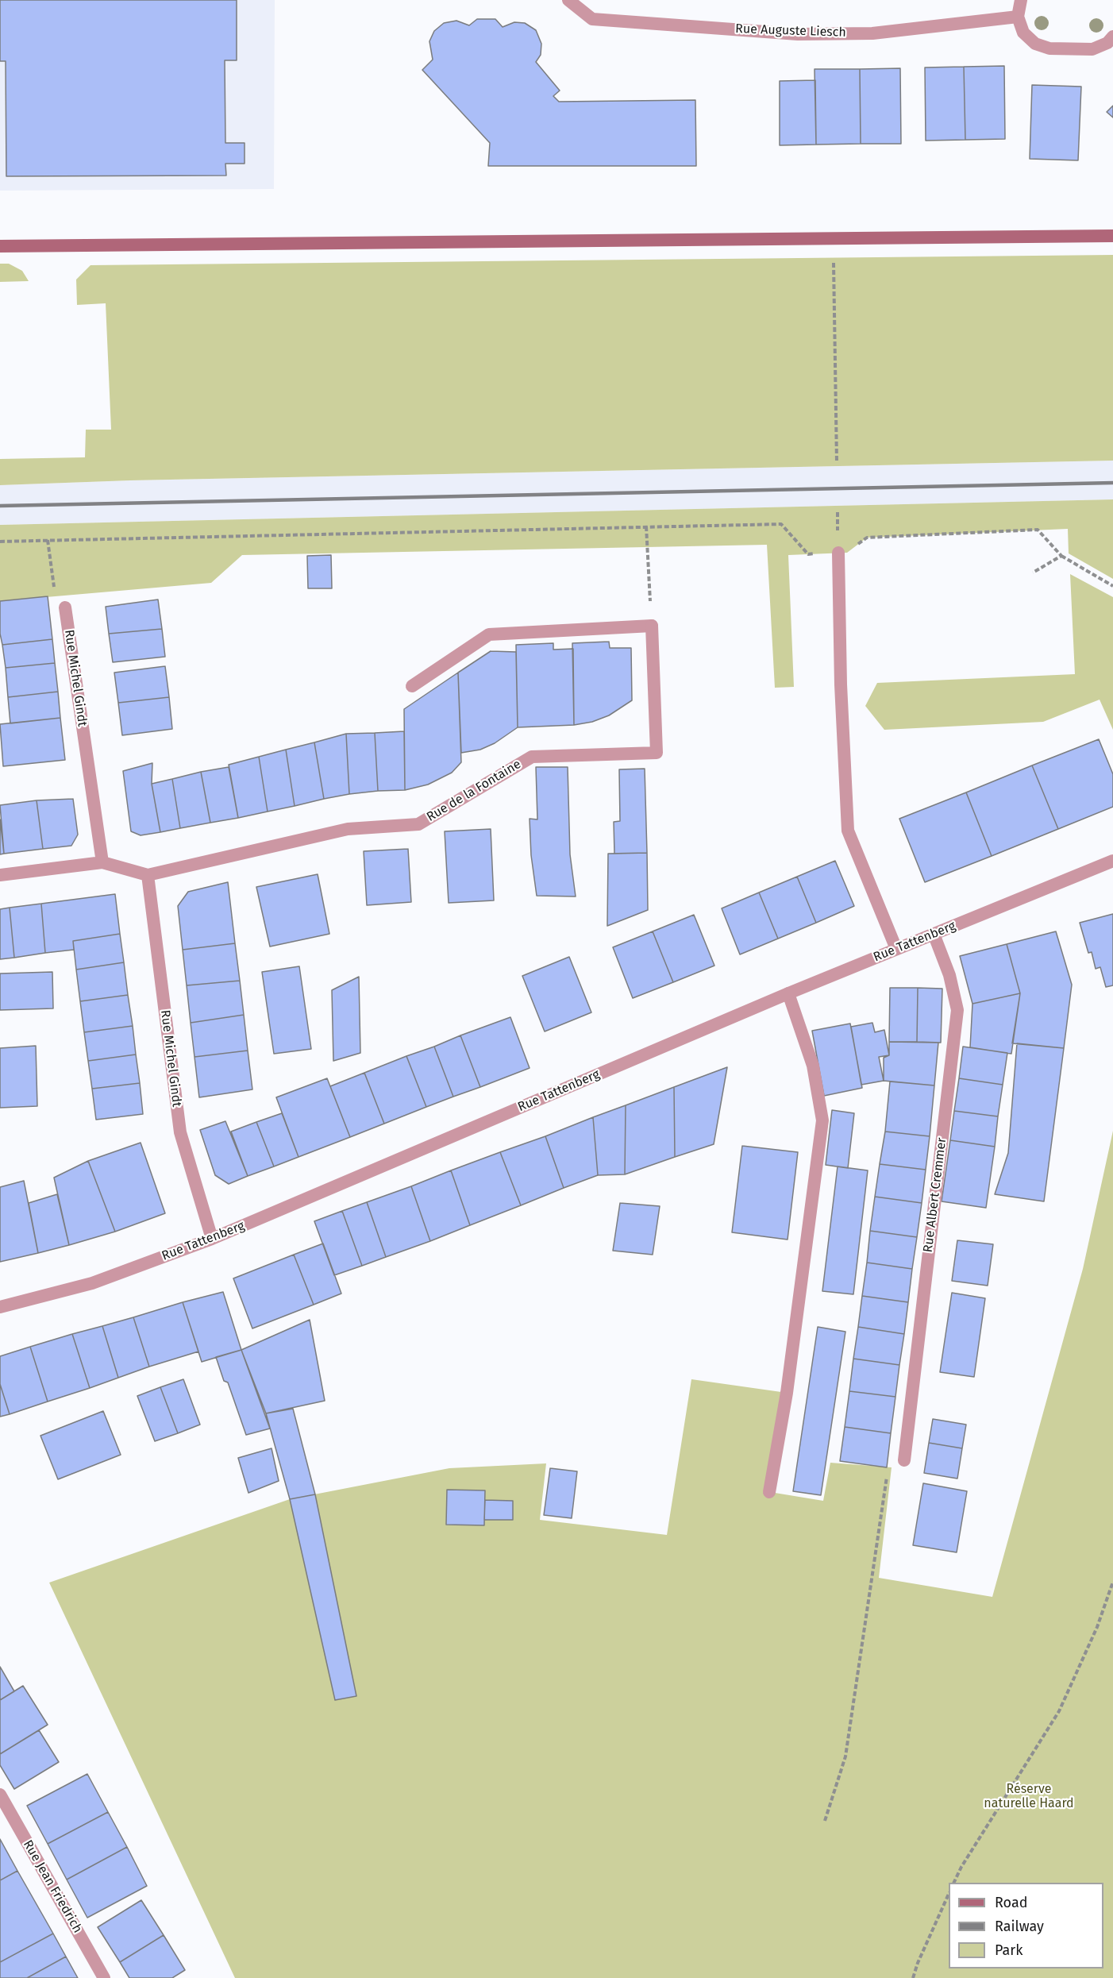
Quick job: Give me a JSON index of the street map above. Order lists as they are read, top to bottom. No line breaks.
{"streets":{"street":["Rue Auguste Liesch","Rue Michel Gindt","Rue de la Fontaine","Rue Tattenberg","Rue Albert Cremmer","Rue Jean Friedrich"]},"crossings":[["Rue Michel Gindt","Rue de la Fontaine"],["Rue Michel Gindt","Rue Tattenberg"],["Rue Tattenberg","Rue Albert Cremmer"]],"parks":["Réserve naturelle Haard"],"legend":["Road","Railway","Park"]}
